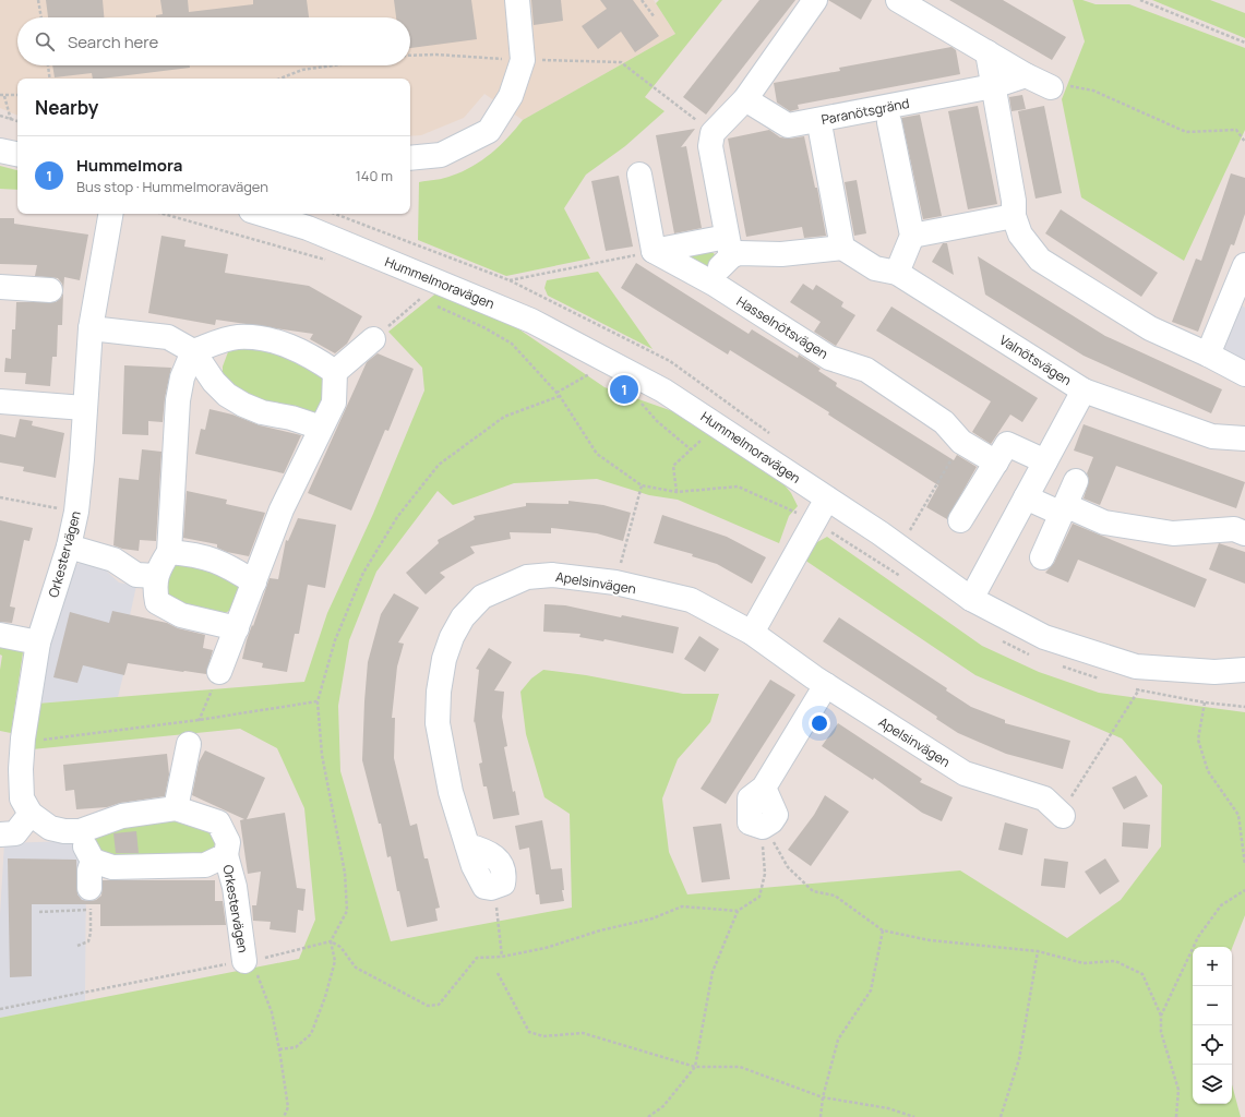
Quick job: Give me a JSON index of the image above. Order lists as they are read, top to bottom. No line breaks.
{"streets":{"street":["Paranötsgränd","Hummelmoravägen","Hasselnötsvägen","Valnötsvägen","Orkestervägen","Apelsinvägen"]},"crossings":[["Paranötsgränd","Valnötsvägen"]],"page":{"search":"Search here","heading":"Nearby","list":[{"mark":"1","name":"Hummelmora","note":"Bus stop · Hummelmoravägen","value":"140 m"}],"pins":"1","map_buttons":["+","−"]}}
